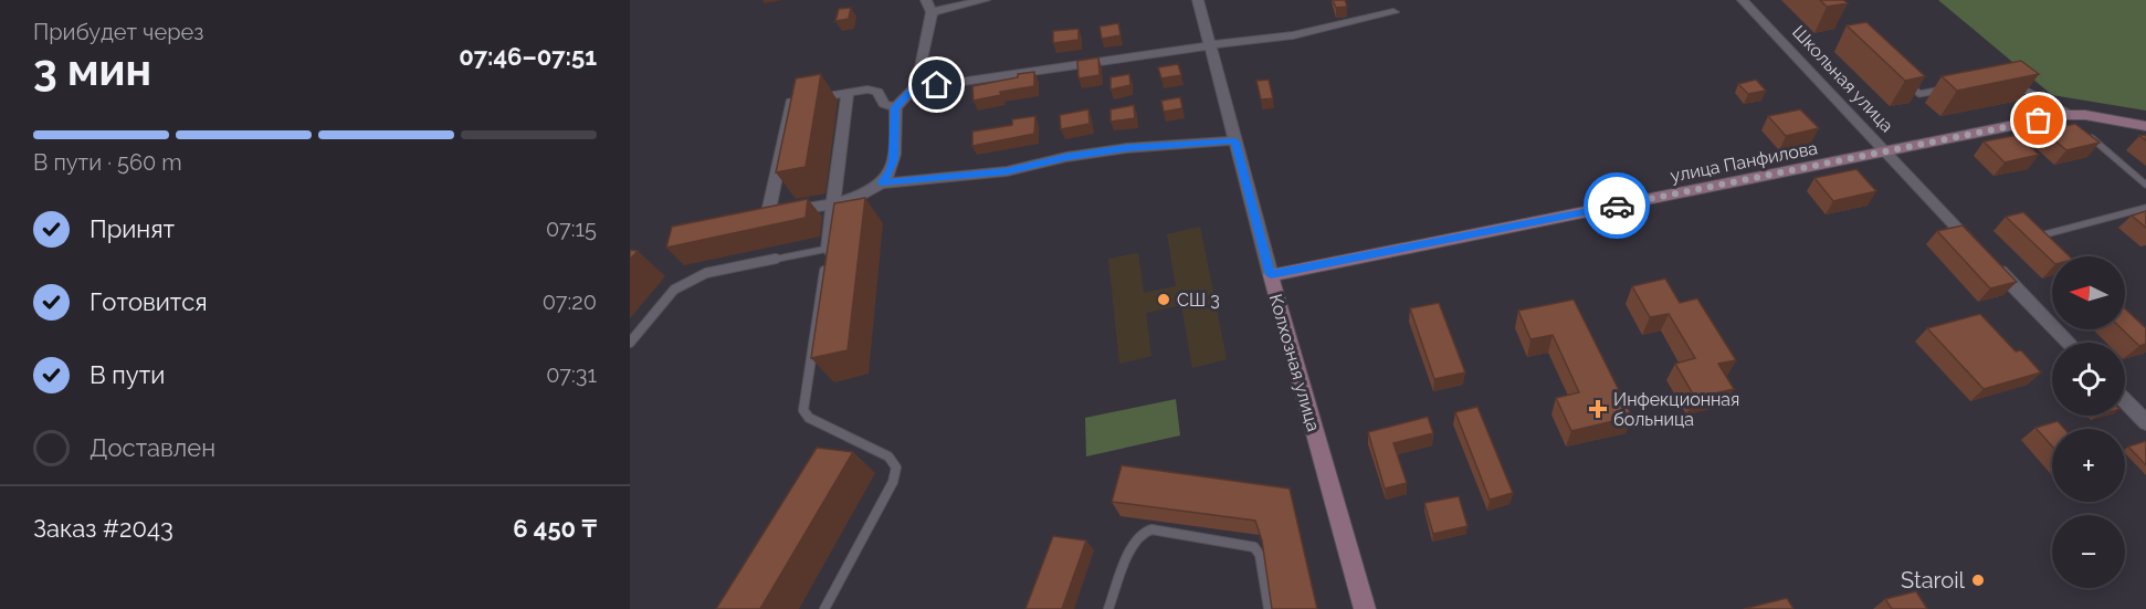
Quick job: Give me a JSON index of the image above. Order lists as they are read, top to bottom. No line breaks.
{"streets":{"street":["Школьная улица","улица Панфилова","Колхозная улица"]},"crossings":[["Школьная улица","улица Панфилова"],["улица Панфилова","Колхозная улица"]],"places":{"other":["СШ 3","Staroil"],"health":["Инфекционная больница"]},"north":"left","page":{"heading":["3 мин","Прибудет через","07:46–07:51"],"panel":["Заказ #2043","6 450 ₸"],"bar":"В пути · 560 m","list":[["Принят","07:15"],["Готовится","07:20"],["В пути","07:31"],"Доставлен"],"map_buttons":["+","−"]}}
